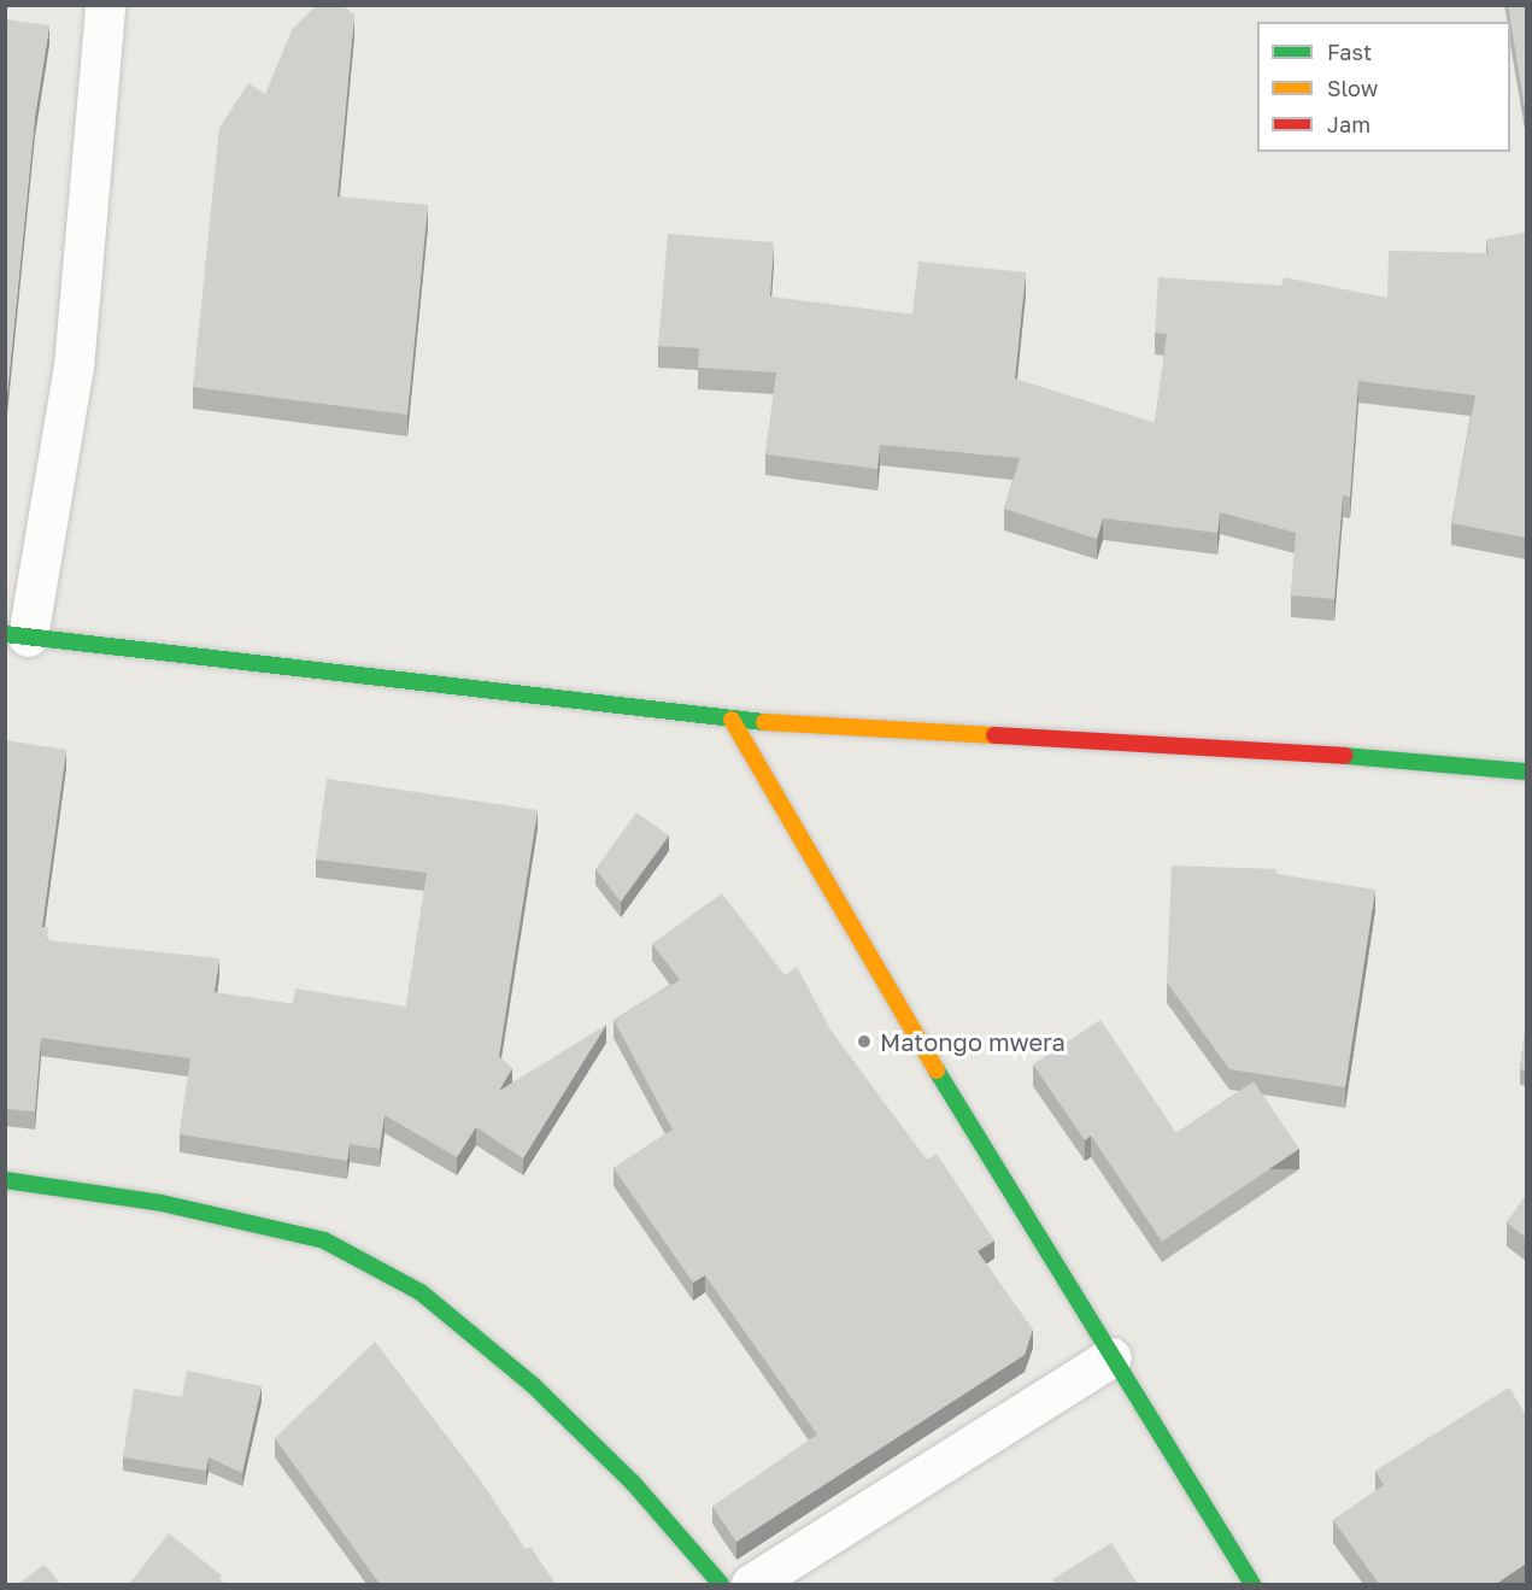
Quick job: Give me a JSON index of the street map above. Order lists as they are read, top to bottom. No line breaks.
{"places":["Matongo mwera"],"legend":["Fast","Slow","Jam"]}
